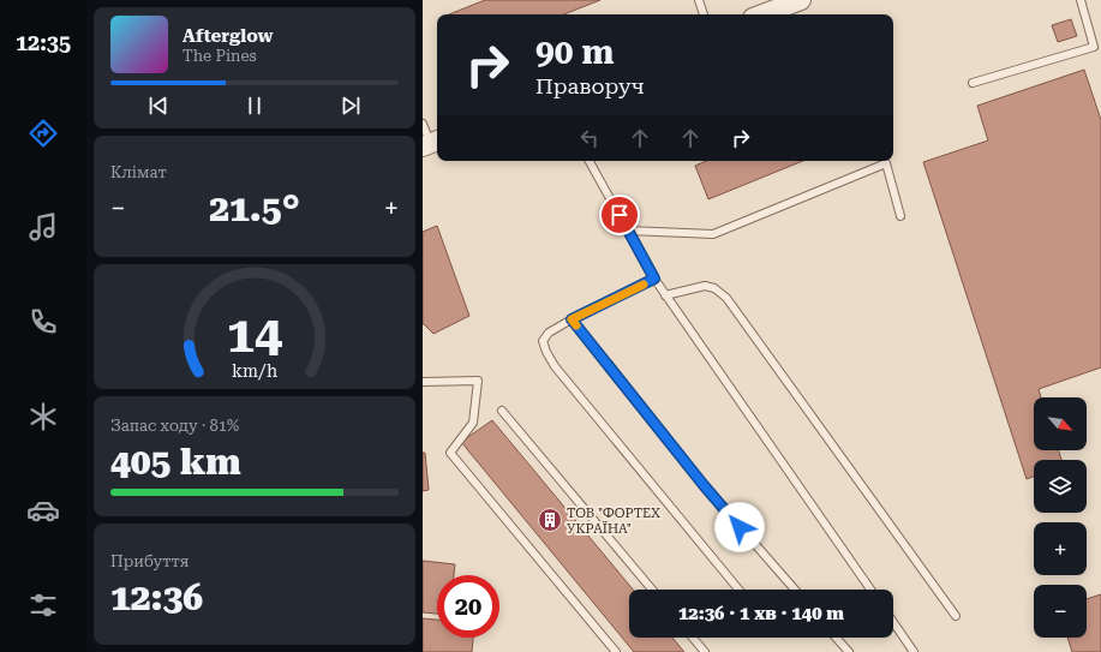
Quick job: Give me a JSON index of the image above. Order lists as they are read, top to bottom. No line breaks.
{"places":{"building":["ТОВ \"ФОРТЕХ УКРАЇНА\""]},"north":"bottom right","page":{"tabs":"12:35","turn":["90 m","Праворуч"],"song":["Afterglow","The Pines"],"tile":["Клімат",["Запас ходу · 81%","405 km"],["Прибуття","12:36"]],"heat":["−","21.5°","+"],"map_buttons":["+","−"],"limit":"20","trip":"12:36 · 1 хв · 140 m","gauge":["14","km/h"]}}
